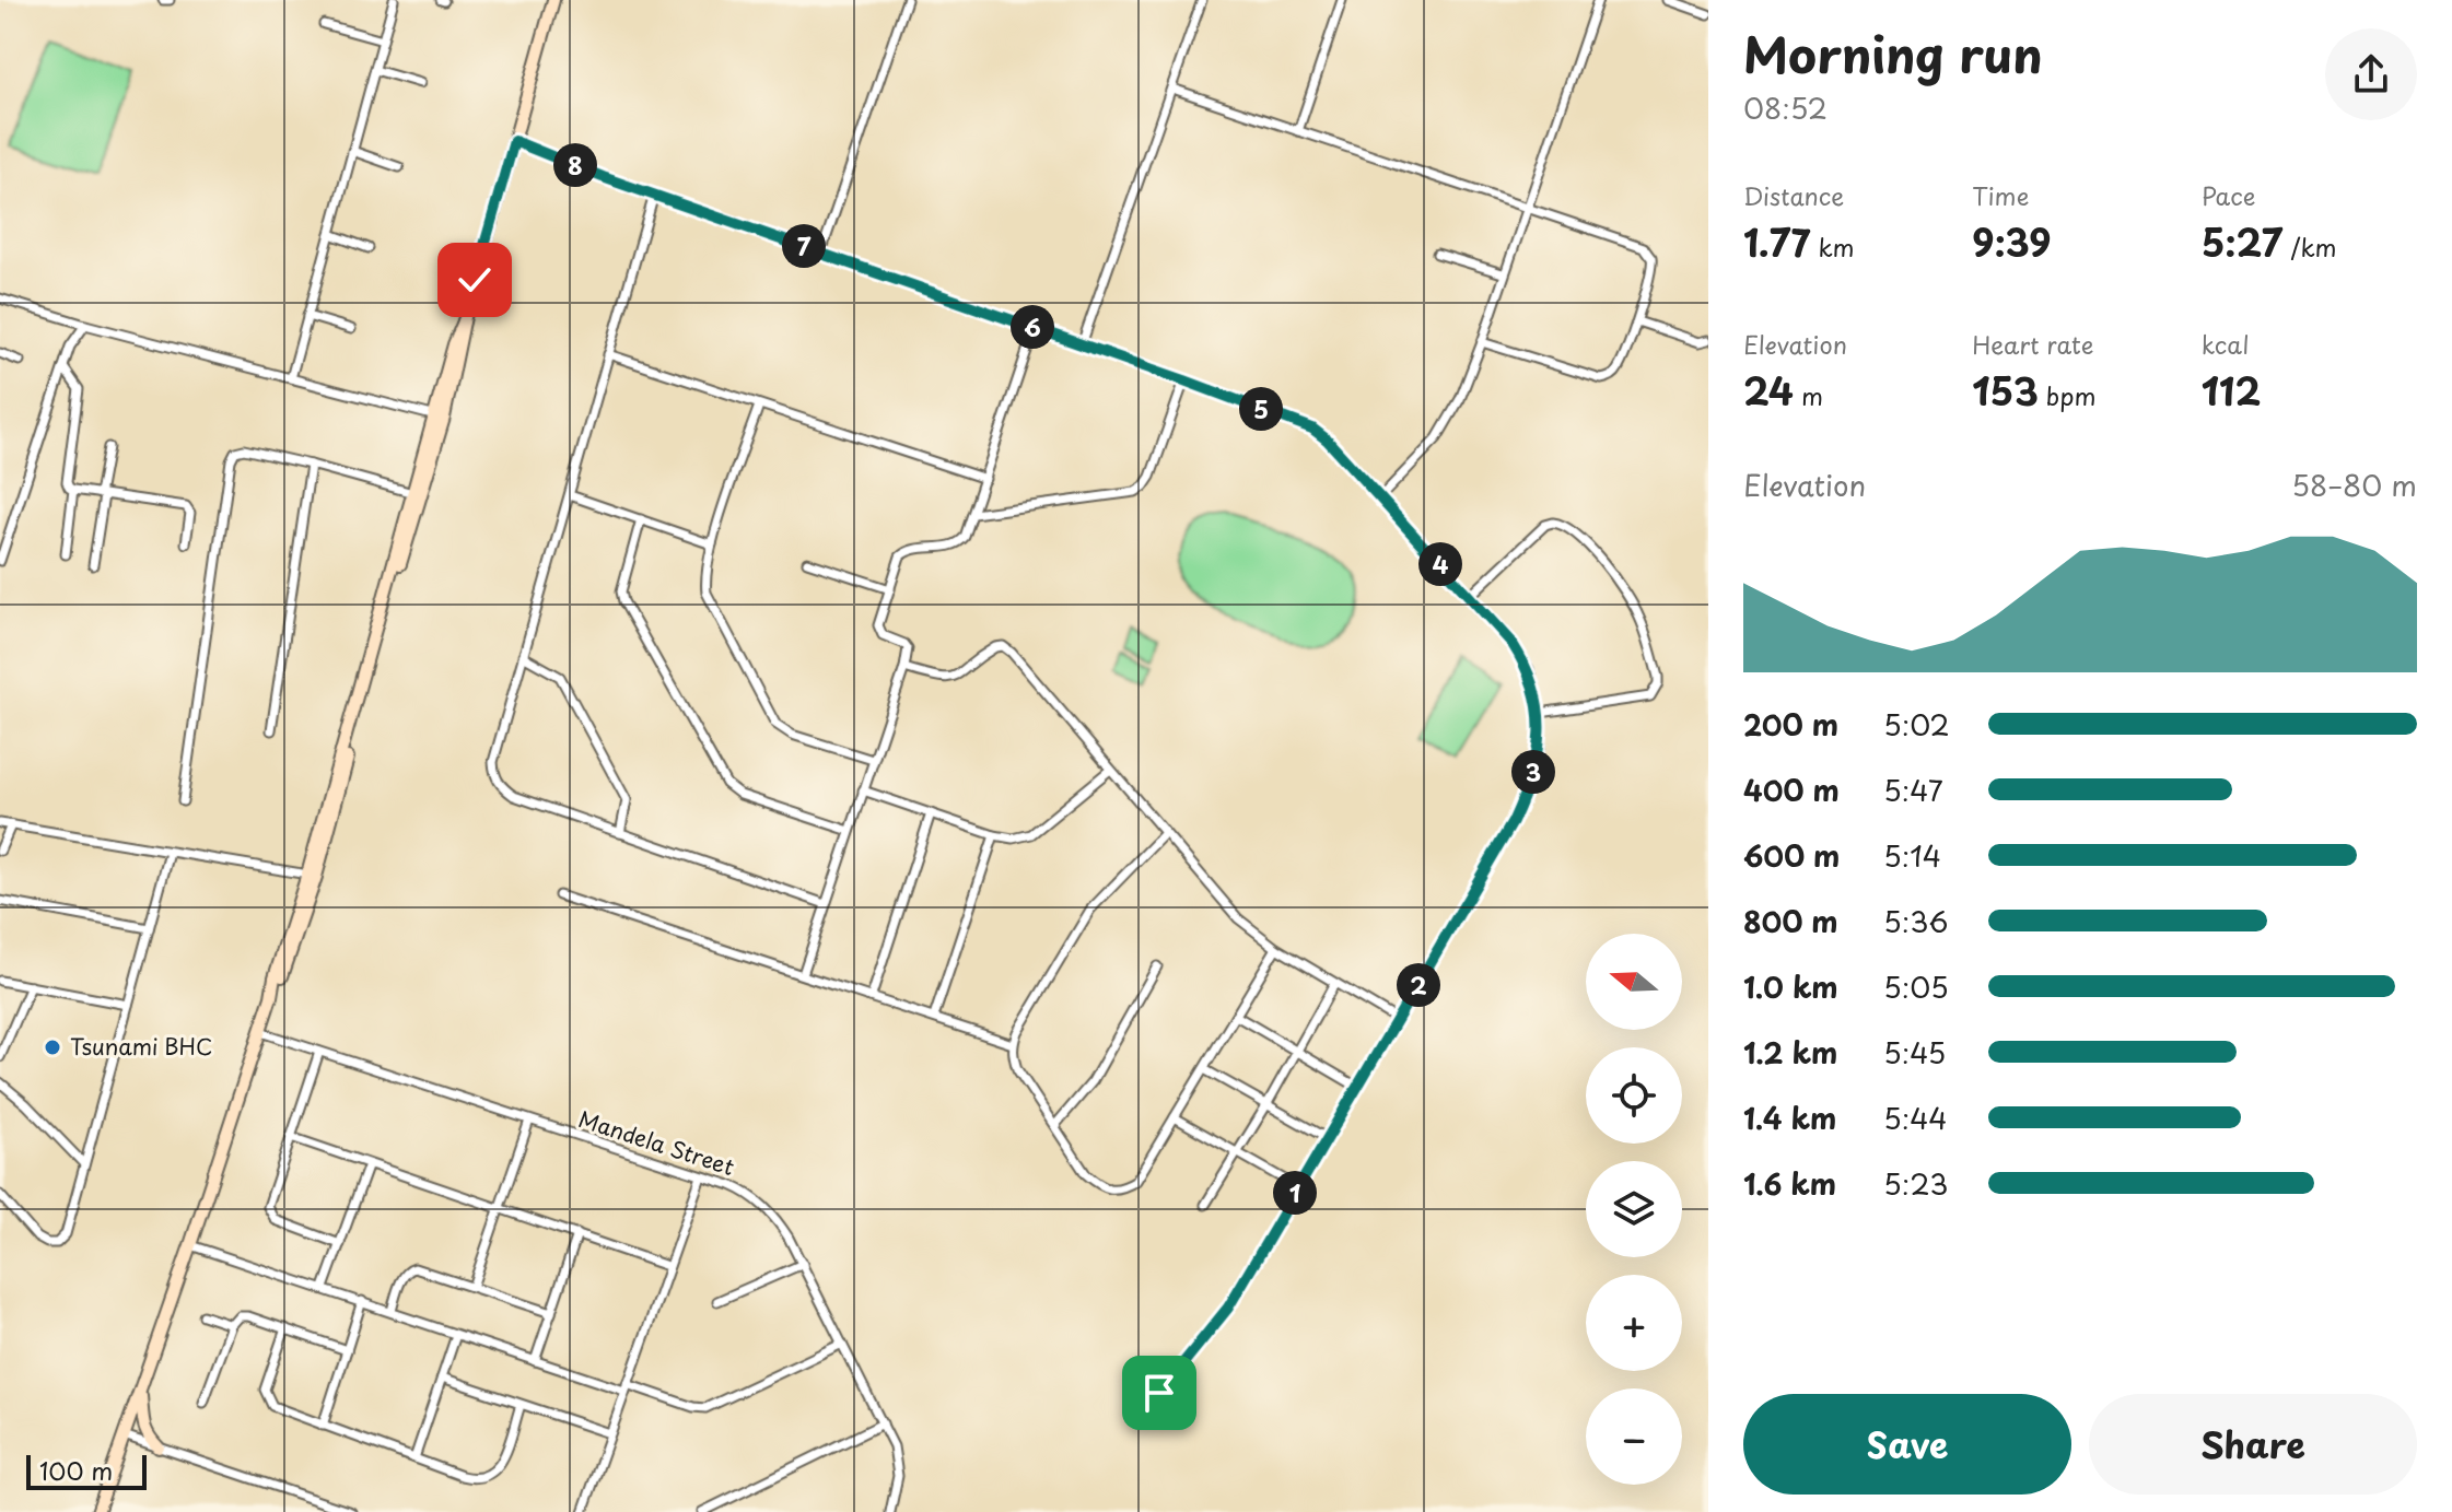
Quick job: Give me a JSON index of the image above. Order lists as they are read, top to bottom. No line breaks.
{"streets":{"street":["Mandela Street"]},"places":["Tsunami BHC"],"scale_bar":"100 m","north":"left","page":{"heading":["Morning run","08:52"],"pins":["8","7","6","5","4","3","2","1"],"stats":[["Distance","1.77 km"],["Time","9:39"],["Pace","5:27 /km"],["Elevation","24 m"],["Heart rate","153 bpm"],["kcal","112"]],"chart":["Elevation","58–80 m"],"list":[{"name":"200 m","note":"5:02"},{"name":"400 m","note":"5:47"},{"name":"600 m","note":"5:14"},{"name":"800 m","note":"5:36"},{"name":"1.0 km","note":"5:05"},{"name":"1.2 km","note":"5:45"},{"name":"1.4 km","note":"5:44"},{"name":"1.6 km","note":"5:23"}],"map_buttons":["+","−"],"buttons":["Save","Share"],"scale":"100 m"}}
